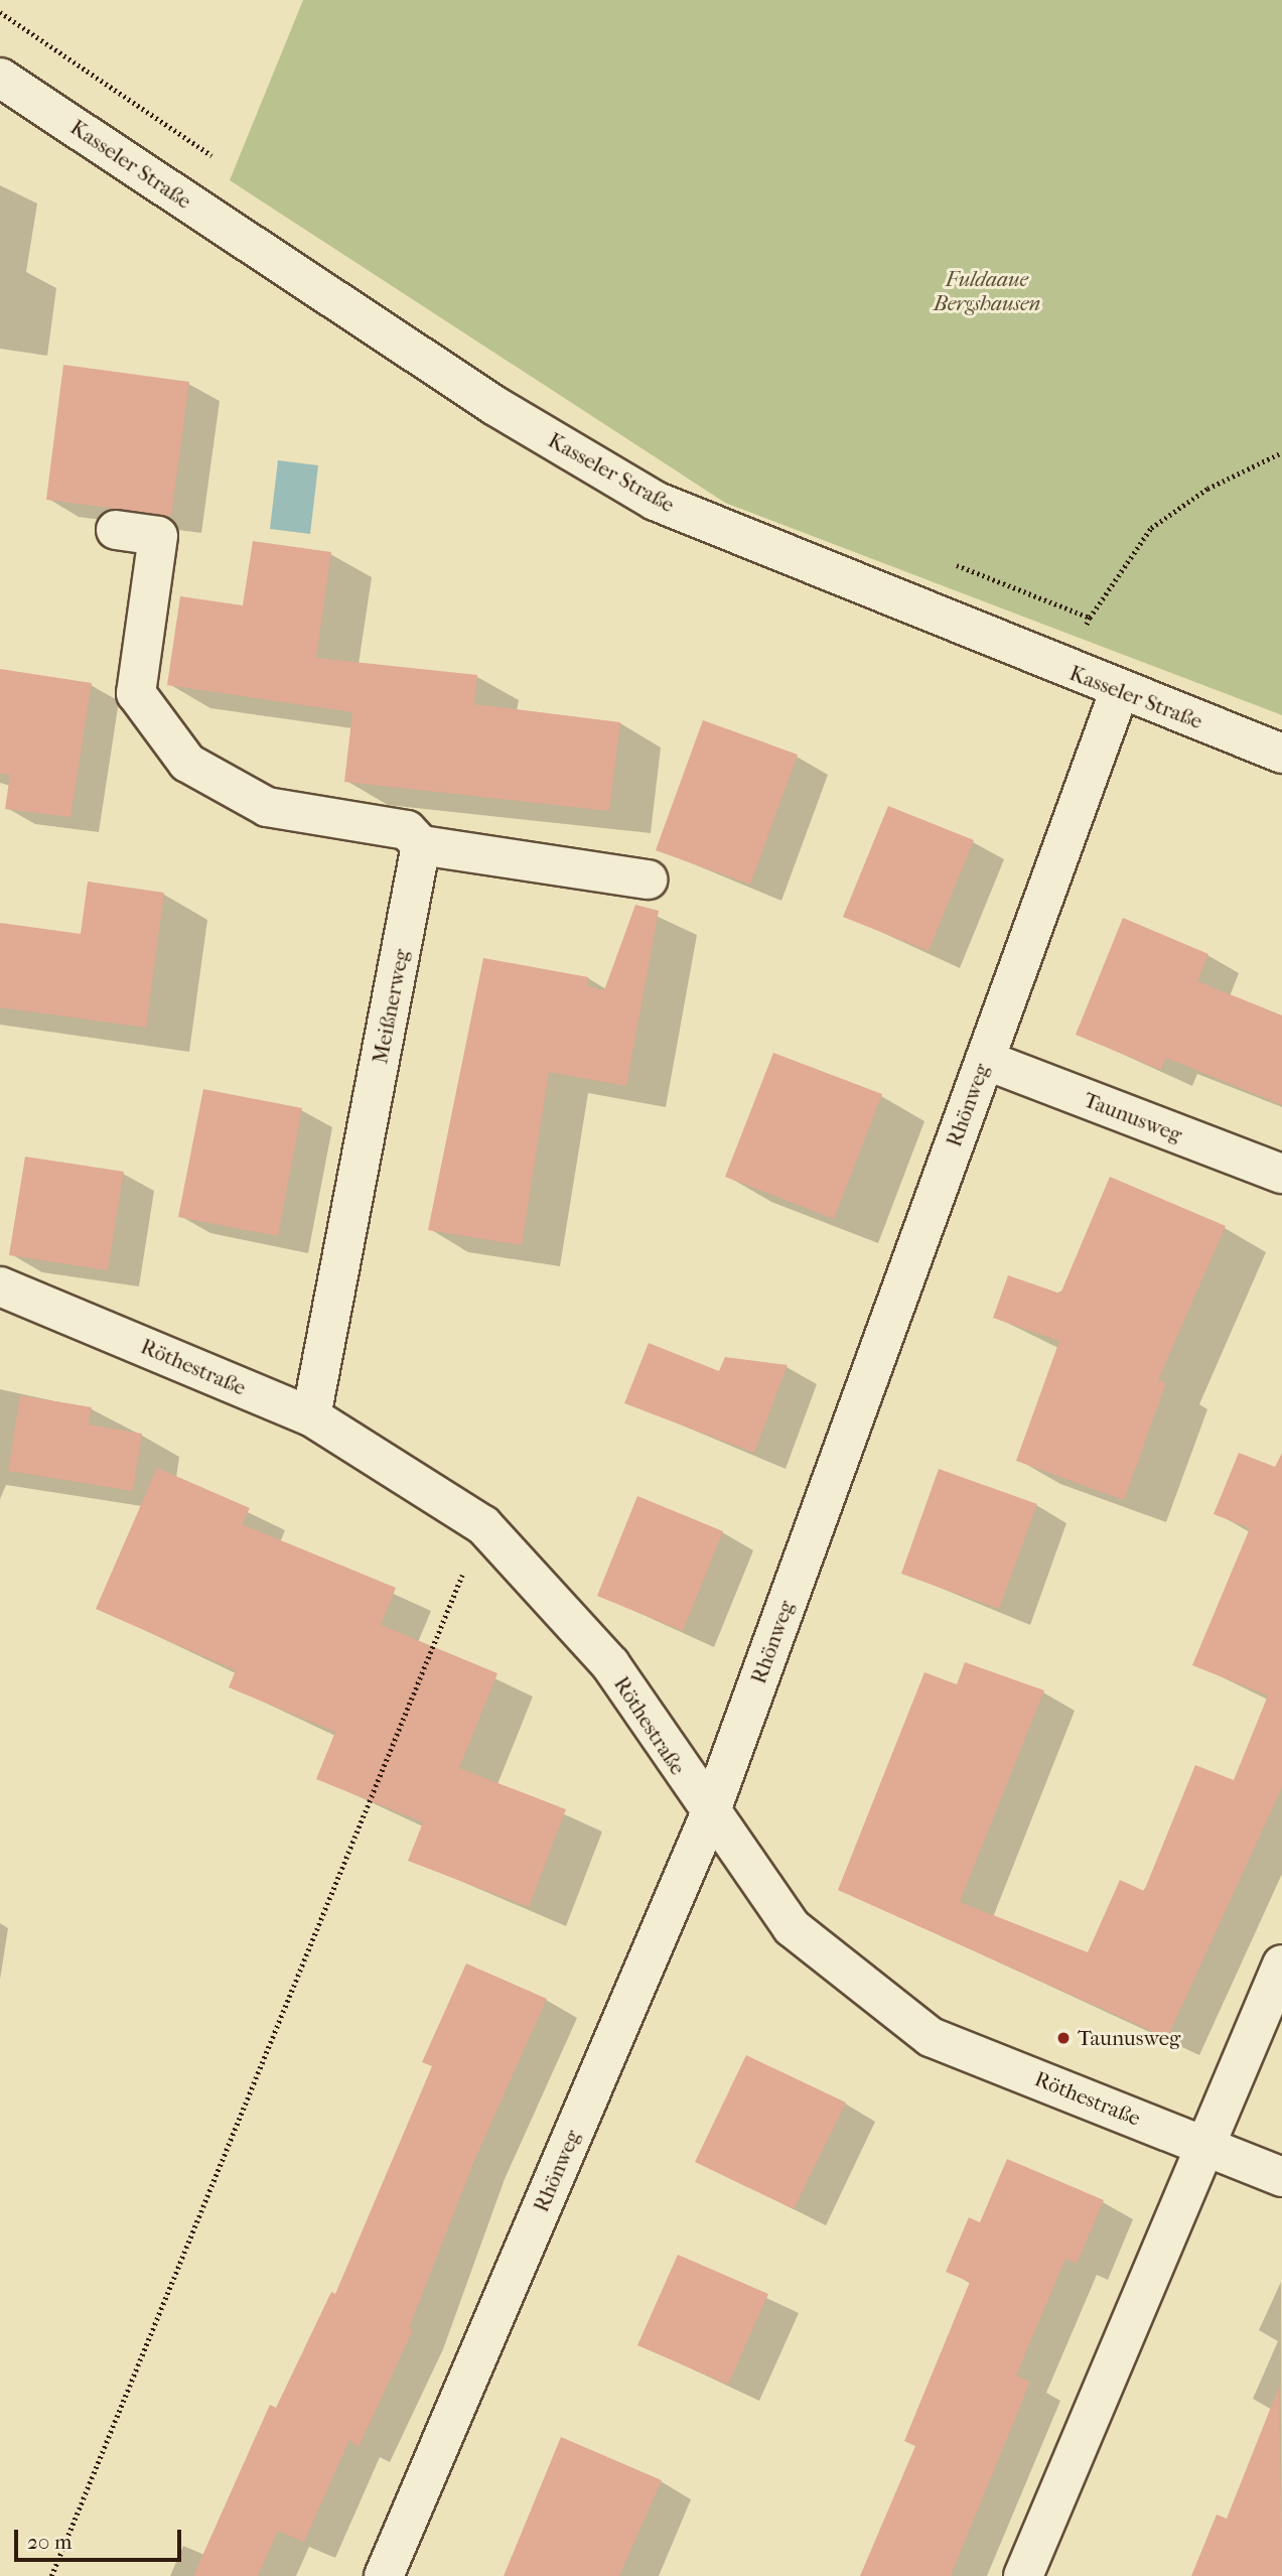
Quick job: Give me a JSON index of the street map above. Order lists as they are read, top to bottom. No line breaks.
{"streets":{"street":["Kasseler Straße","Meißnerweg","Rhönweg","Taunusweg","Röthestraße"]},"crossings":[["Kasseler Straße","Rhönweg"],["Meißnerweg","Röthestraße"],["Rhönweg","Taunusweg"],["Rhönweg","Röthestraße"]],"parks":["Fuldaaue Bergshausen"],"places":["Taunusweg"],"scale_bar":"20 m"}
